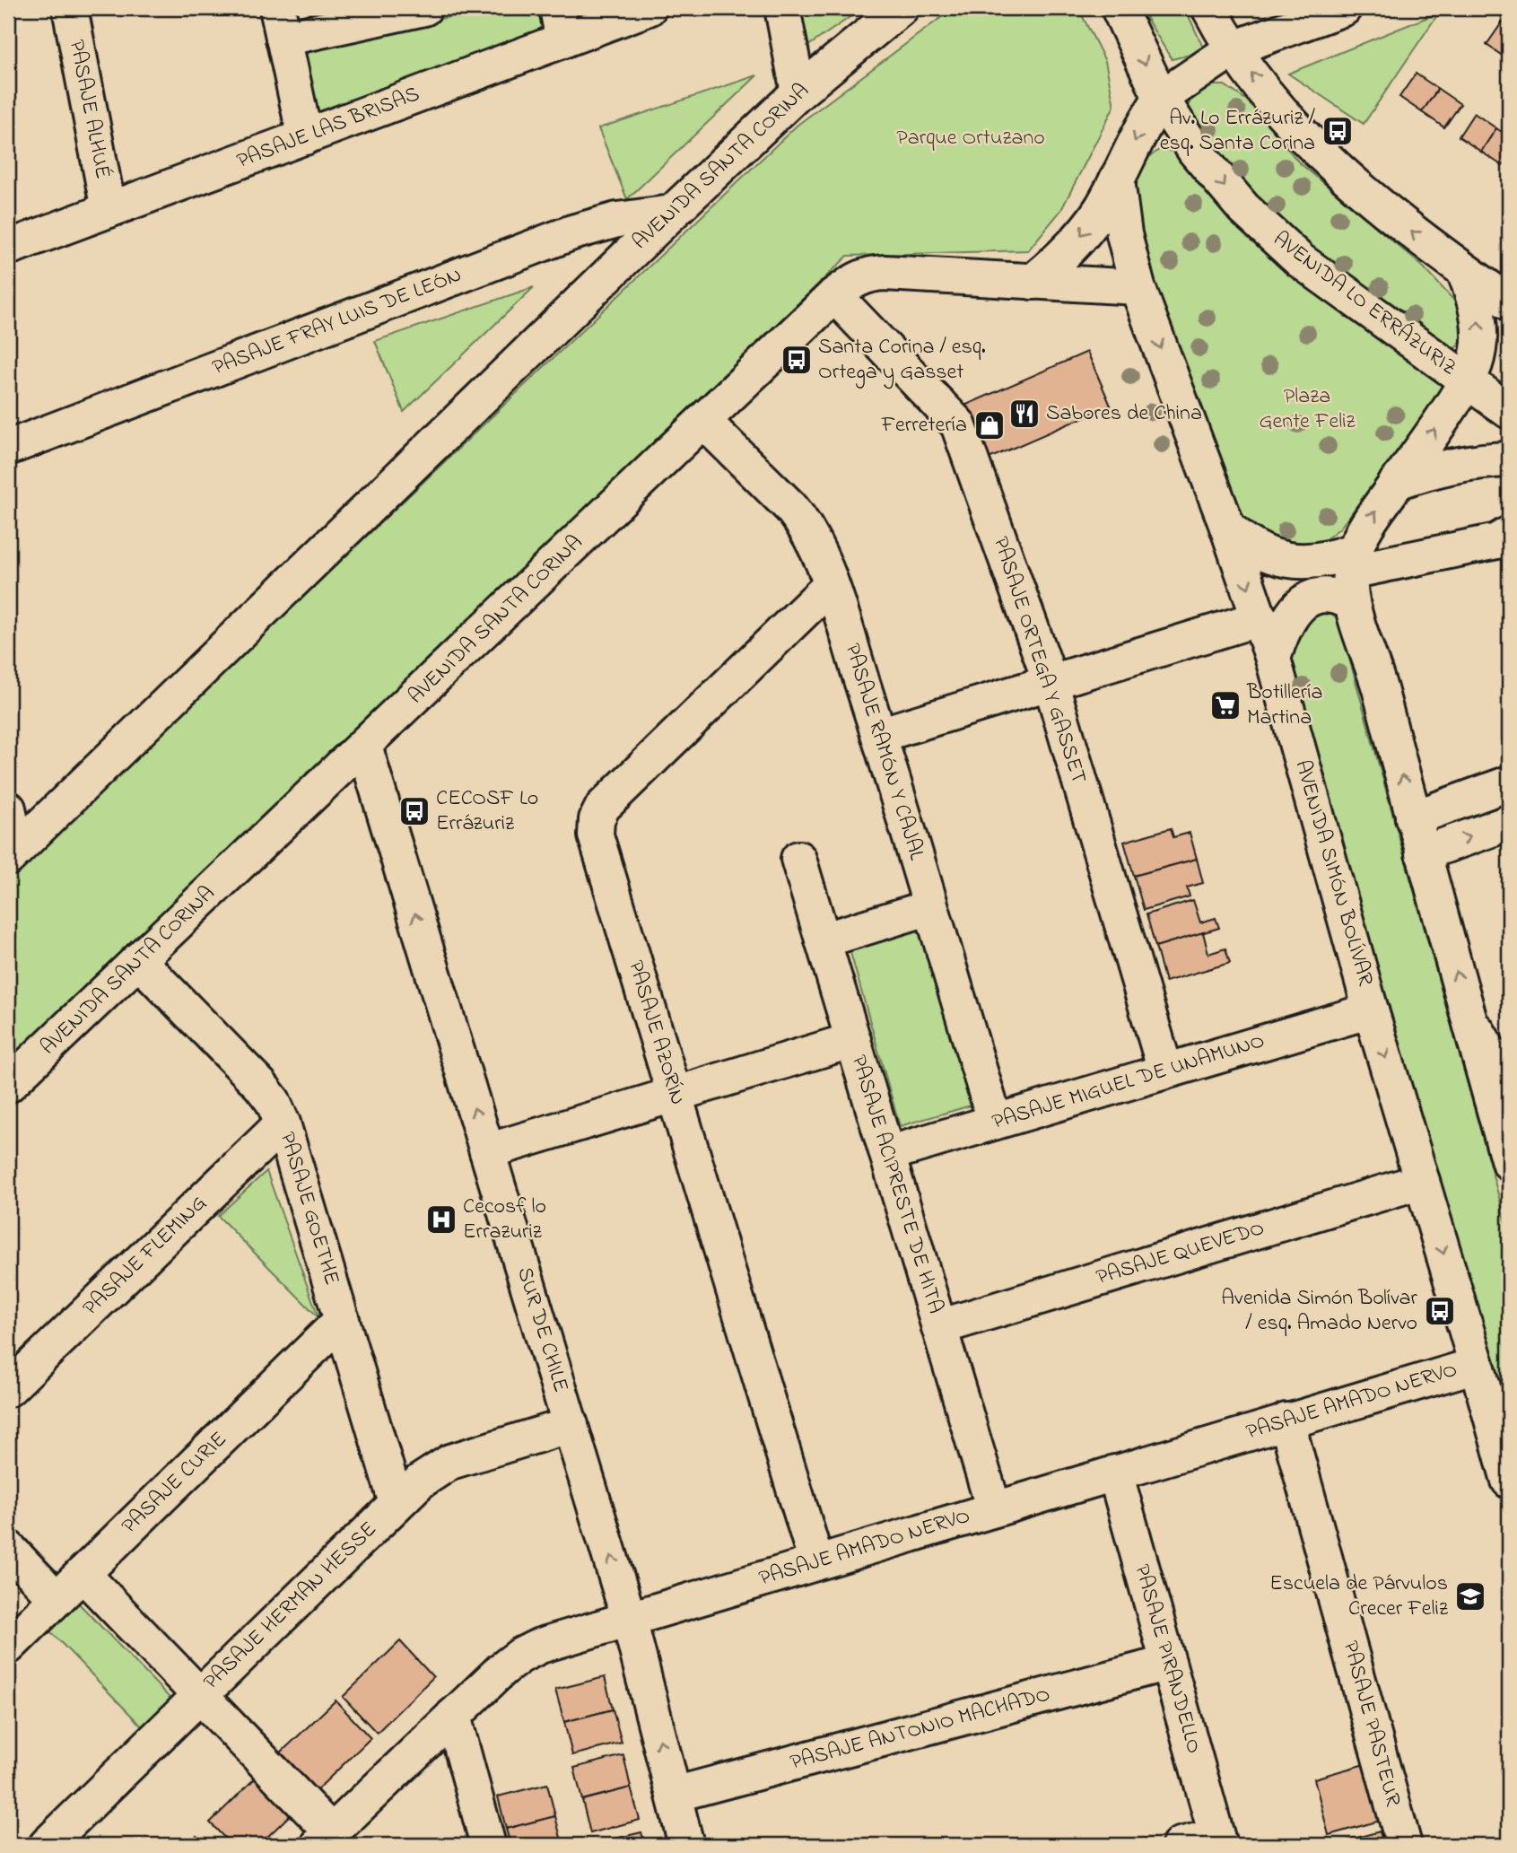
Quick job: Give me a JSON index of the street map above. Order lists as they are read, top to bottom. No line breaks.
{"streets":{"street":["PASAJE ALHUÉ","PASAJE LAS BRISAS","AVENIDA SANTA CORINA","AVENIDA LO ERRÁZURIZ","PASAJE FRAY LUIS DE LEÓN","PASAJE ORTEGA Y GASSET","PASAJE RAMÓN Y CAJAL","AVENIDA SIMÓN BOLÍVAR","PASAJE AZORÍN","PASAJE MIGUEL DE UNAMUNO","PASAJE ACIPRESTE DE HITA","PASAJE GOETHE","PASAJE QUEVEDO","PASAJE FLEMING","SUR DE CHILE","PASAJE AMADO NERVO","PASAJE CURIE","PASAJE HERMAN HESSE","PASAJE PIRANDELLO","PASAJE PASTEUR","PASAJE ANTONIO MACHADO"]},"crossings":[["PASAJE ALHUÉ","PASAJE LAS BRISAS"],["AVENIDA SANTA CORINA","PASAJE FRAY LUIS DE LEÓN"],["AVENIDA SANTA CORINA","PASAJE ORTEGA Y GASSET"],["AVENIDA SANTA CORINA","PASAJE RAMÓN Y CAJAL"],["AVENIDA SANTA CORINA","AVENIDA SIMÓN BOLÍVAR"],["AVENIDA SANTA CORINA","PASAJE GOETHE"],["AVENIDA SANTA CORINA","SUR DE CHILE"],["PASAJE ORTEGA Y GASSET","PASAJE MIGUEL DE UNAMUNO"],["PASAJE RAMÓN Y CAJAL","PASAJE AZORÍN"],["PASAJE RAMÓN Y CAJAL","PASAJE MIGUEL DE UNAMUNO"],["AVENIDA SIMÓN BOLÍVAR","PASAJE MIGUEL DE UNAMUNO"],["AVENIDA SIMÓN BOLÍVAR","PASAJE QUEVEDO"],["AVENIDA SIMÓN BOLÍVAR","PASAJE AMADO NERVO"],["PASAJE AZORÍN","PASAJE AMADO NERVO"],["PASAJE MIGUEL DE UNAMUNO","PASAJE ACIPRESTE DE HITA"],["PASAJE ACIPRESTE DE HITA","PASAJE QUEVEDO"],["PASAJE ACIPRESTE DE HITA","PASAJE AMADO NERVO"],["PASAJE GOETHE","PASAJE FLEMING"],["PASAJE GOETHE","PASAJE CURIE"],["PASAJE GOETHE","PASAJE HERMAN HESSE"],["SUR DE CHILE","PASAJE AMADO NERVO"],["SUR DE CHILE","PASAJE HERMAN HESSE"],["SUR DE CHILE","PASAJE ANTONIO MACHADO"],["PASAJE AMADO NERVO","PASAJE PIRANDELLO"],["PASAJE AMADO NERVO","PASAJE PASTEUR"],["PASAJE PIRANDELLO","PASAJE ANTONIO MACHADO"]],"one_way":["SUR DE CHILE"],"parks":["Parque Ortuzano","Plaza Gente Feliz"],"places":{"bus stop":["Av. Lo Errázuriz / esq. Santa Corina","Santa Corina / esq. Ortega y Gasset","CECOSF Lo Errázuriz","Avenida Simón Bolívar / esq. Amado Nervo"],"restaurant":["Sabores de China"],"shop":["Ferretería"],"supermarket":["Botillería Martina"],"hospital":["Cecosf lo Errazuriz"],"school or university":["Escuela de Párvulos Crecer Feliz"]}}
